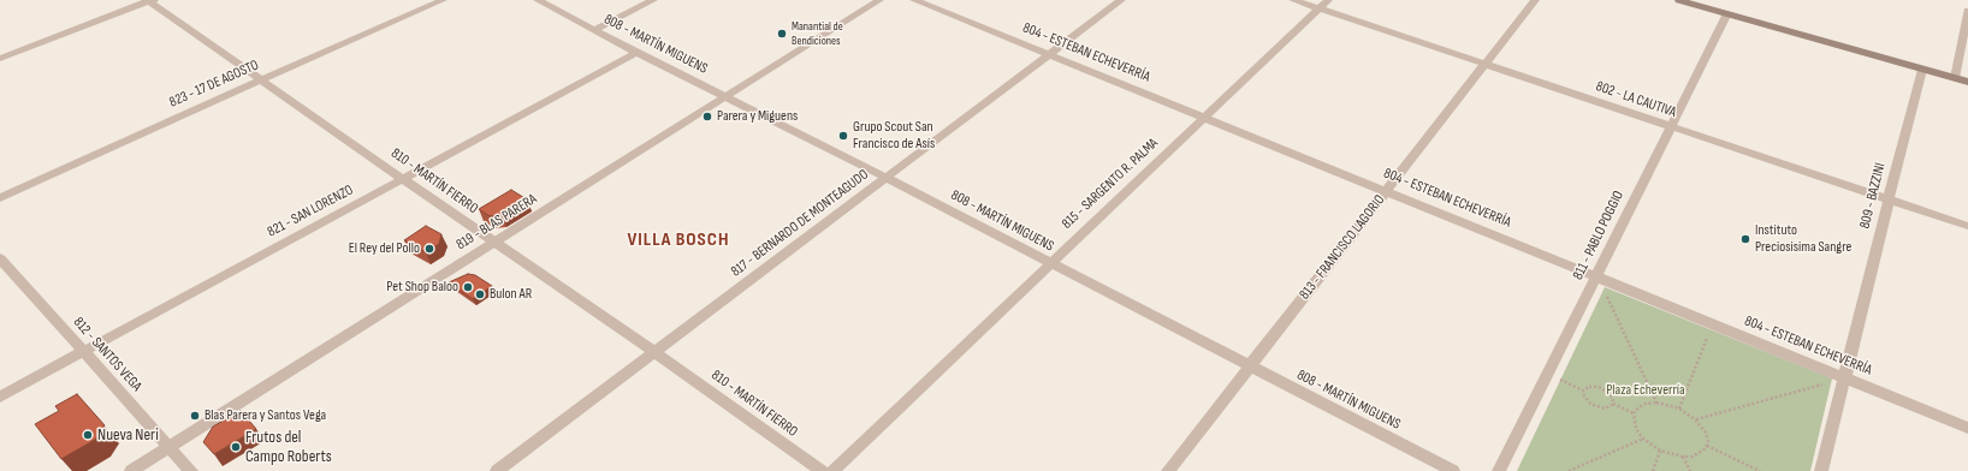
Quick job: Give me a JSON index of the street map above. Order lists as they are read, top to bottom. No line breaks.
{"streets":{"street":["808 - MARTÍN MIGUENS","804 - ESTEBAN ECHEVERRÍA","823 - 17 DE AGOSTO","802 - LA CAUTIVA","810 - MARTÍN FIERRO","815 - SARGENTO R. PALMA","809 - BAZZINI","821 - SAN LORENZO","819 - BLAS PARERA","817 - BERNARDO DE MONTEAGUDO","811 - PABLO POGGIO","813 - FRANCISCO LAGORIO","812 - SANTOS VEGA"]},"crossings":[["808 - MARTÍN MIGUENS","815 - SARGENTO R. PALMA"],["808 - MARTÍN MIGUENS","821 - SAN LORENZO"],["808 - MARTÍN MIGUENS","819 - BLAS PARERA"],["808 - MARTÍN MIGUENS","817 - BERNARDO DE MONTEAGUDO"],["808 - MARTÍN MIGUENS","813 - FRANCISCO LAGORIO"],["804 - ESTEBAN ECHEVERRÍA","815 - SARGENTO R. PALMA"],["804 - ESTEBAN ECHEVERRÍA","809 - BAZZINI"],["804 - ESTEBAN ECHEVERRÍA","817 - BERNARDO DE MONTEAGUDO"],["804 - ESTEBAN ECHEVERRÍA","811 - PABLO POGGIO"],["804 - ESTEBAN ECHEVERRÍA","813 - FRANCISCO LAGORIO"],["823 - 17 DE AGOSTO","810 - MARTÍN FIERRO"],["802 - LA CAUTIVA","815 - SARGENTO R. PALMA"],["802 - LA CAUTIVA","809 - BAZZINI"],["802 - LA CAUTIVA","811 - PABLO POGGIO"],["802 - LA CAUTIVA","813 - FRANCISCO LAGORIO"],["810 - MARTÍN FIERRO","821 - SAN LORENZO"],["810 - MARTÍN FIERRO","819 - BLAS PARERA"],["810 - MARTÍN FIERRO","817 - BERNARDO DE MONTEAGUDO"],["821 - SAN LORENZO","812 - SANTOS VEGA"],["819 - BLAS PARERA","812 - SANTOS VEGA"]],"districts":["VILLA BOSCH"],"parks":["Plaza Echeverría"],"places":["Manantial de Bendiciones","Parera y Miguens","Grupo Scout San Francisco de Asís","Instituto Preciosisima Sangre","El Rey del Pollo","Pet Shop Baloo","Bulon AR","Blas Parera y Santos Vega","Nueva Neri","Frutos del Campo Roberts"]}
